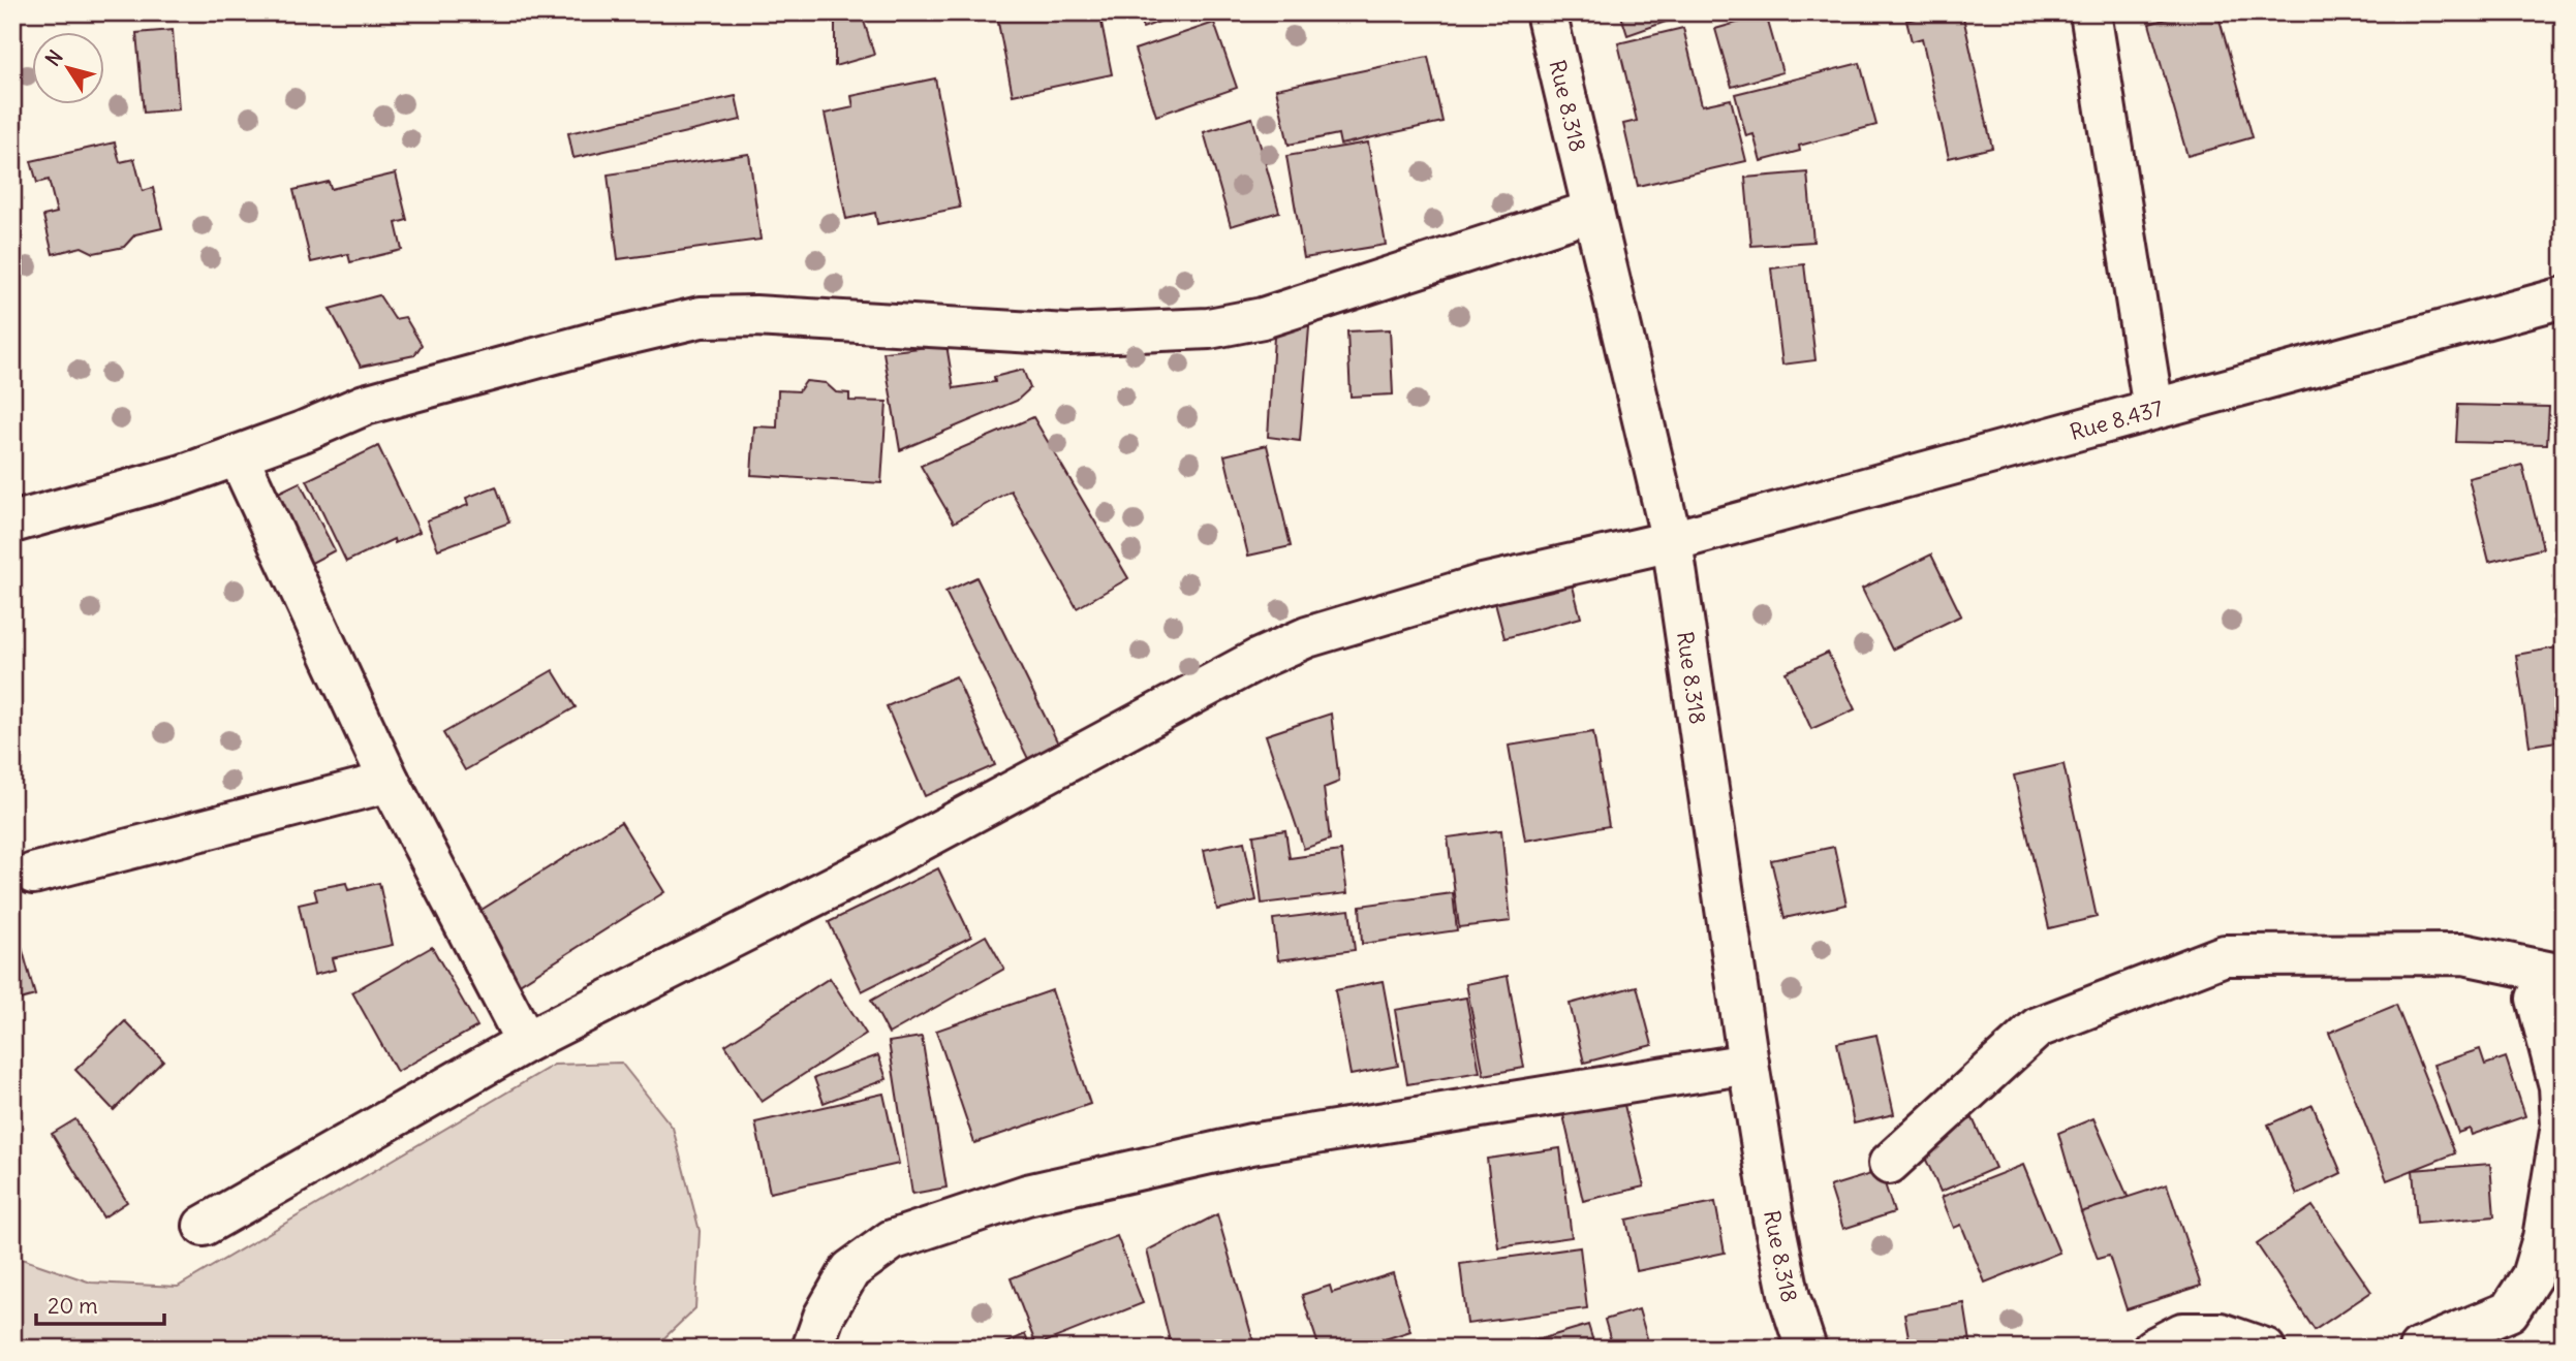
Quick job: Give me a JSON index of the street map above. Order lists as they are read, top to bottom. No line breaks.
{"streets":{"street":["Rue 8.318","Rue 8.437"]},"crossings":[["Rue 8.318","Rue 8.437"]],"scale_bar":"20 m","north":"top left"}
